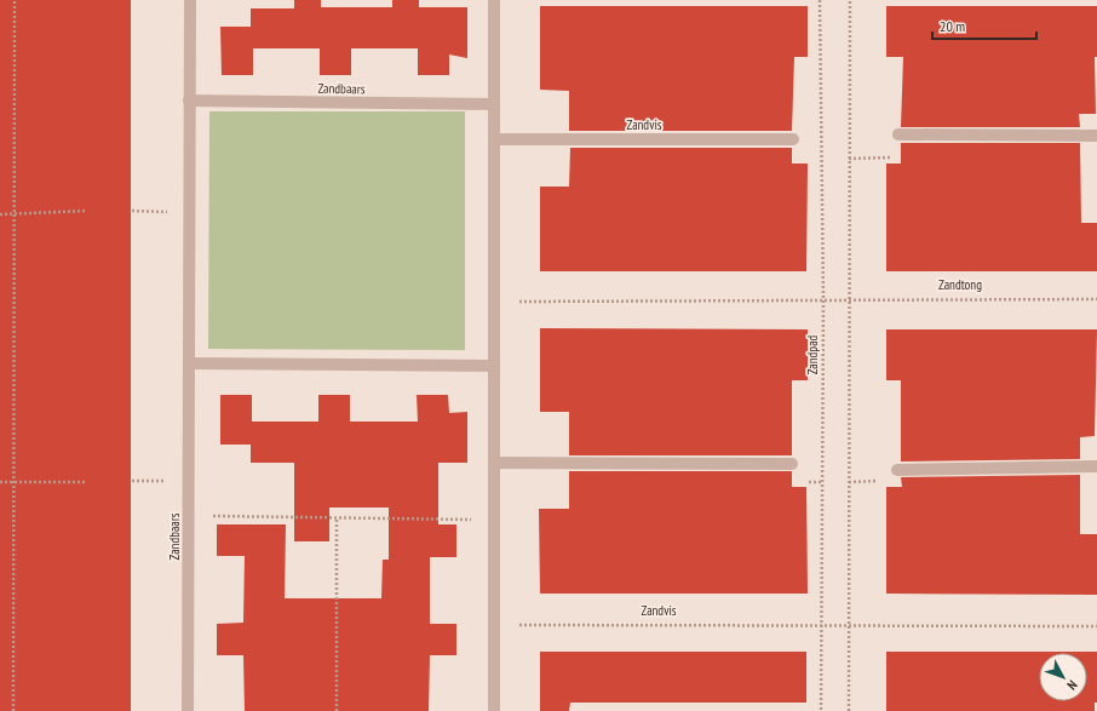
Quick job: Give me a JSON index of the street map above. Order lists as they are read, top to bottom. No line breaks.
{"streets":{"street":["Zandbaars","Zandvis"],"path":["Zandtong","Zandpad"]},"crossings":[["Zandvis","Zandpad"],["Zandtong","Zandpad"]],"scale_bar":"20 m","north":"bottom right"}
